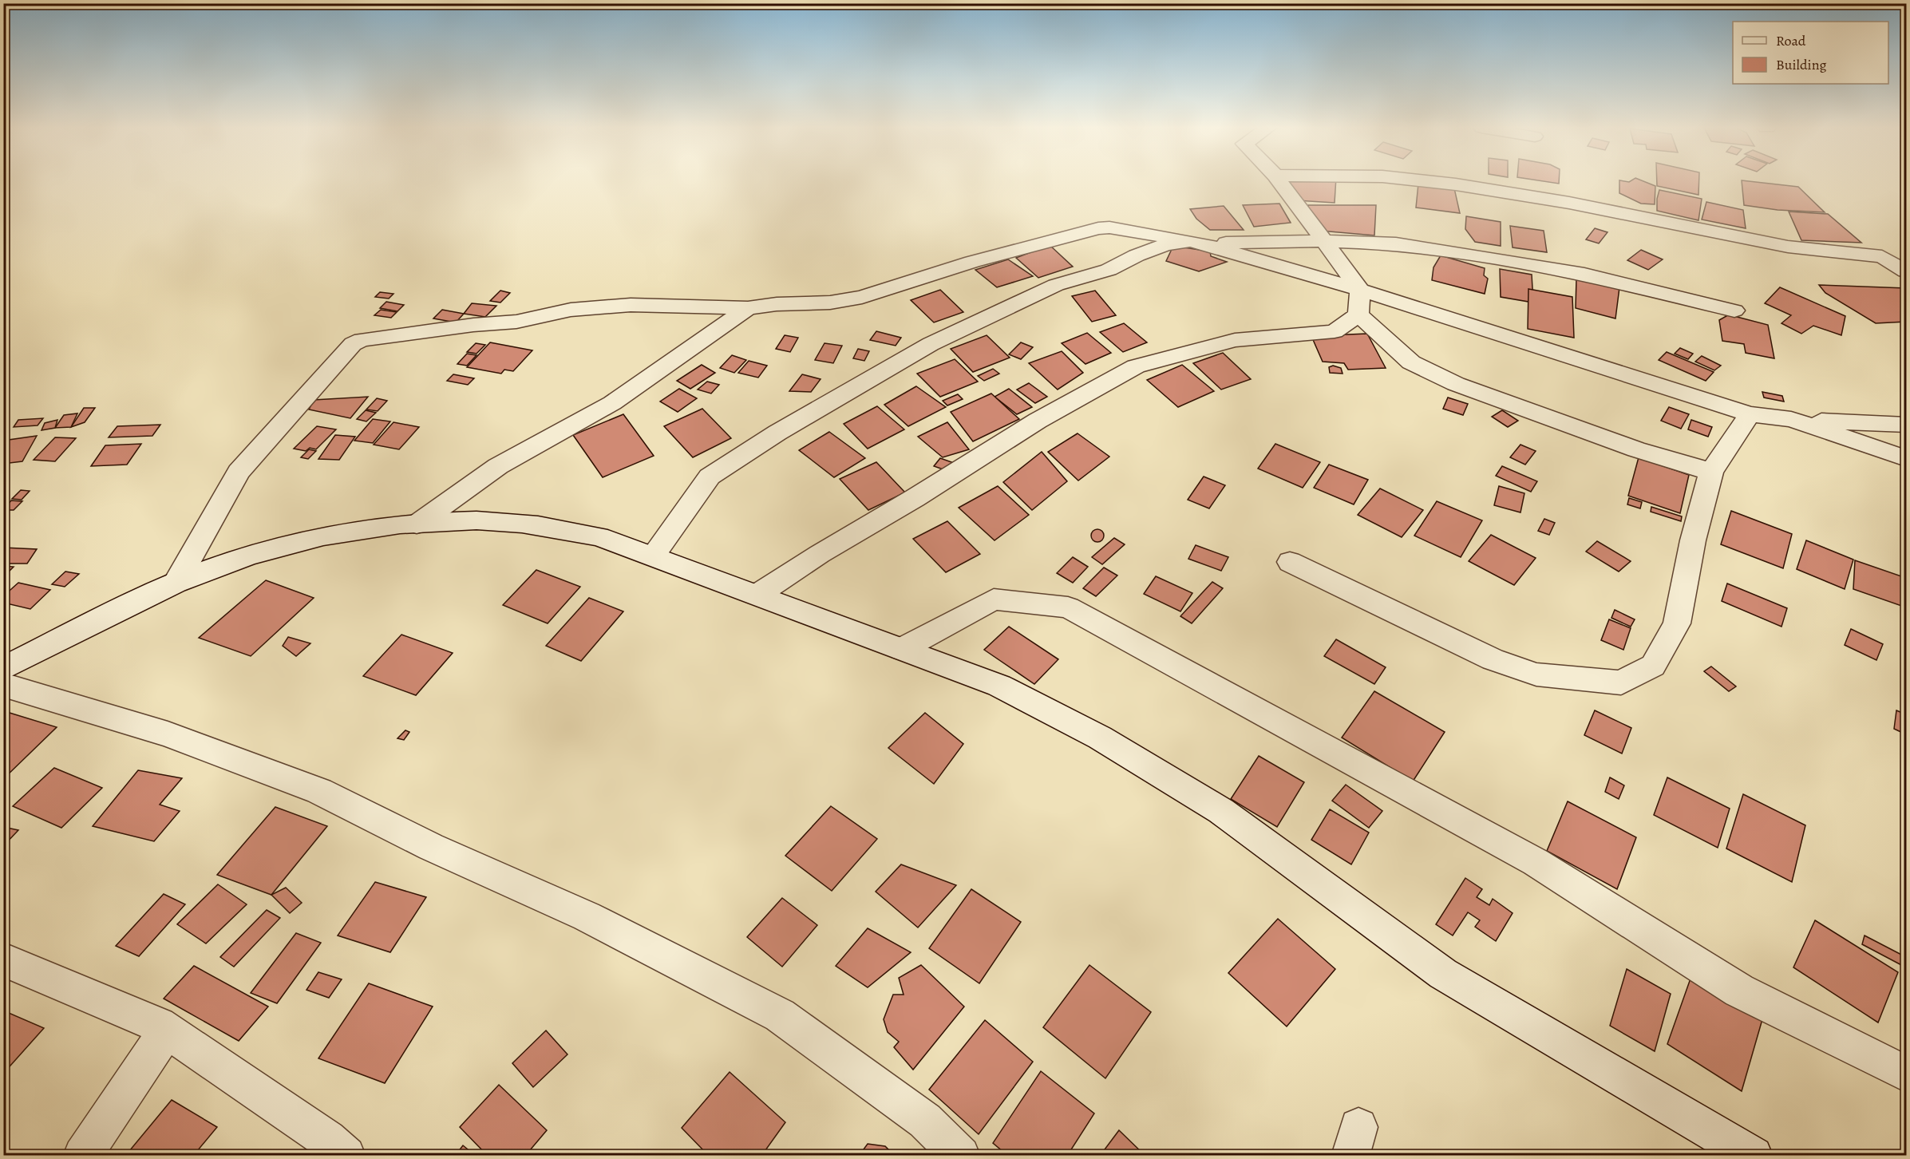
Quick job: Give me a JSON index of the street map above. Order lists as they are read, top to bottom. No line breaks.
{"legend":["Road","Building"]}
